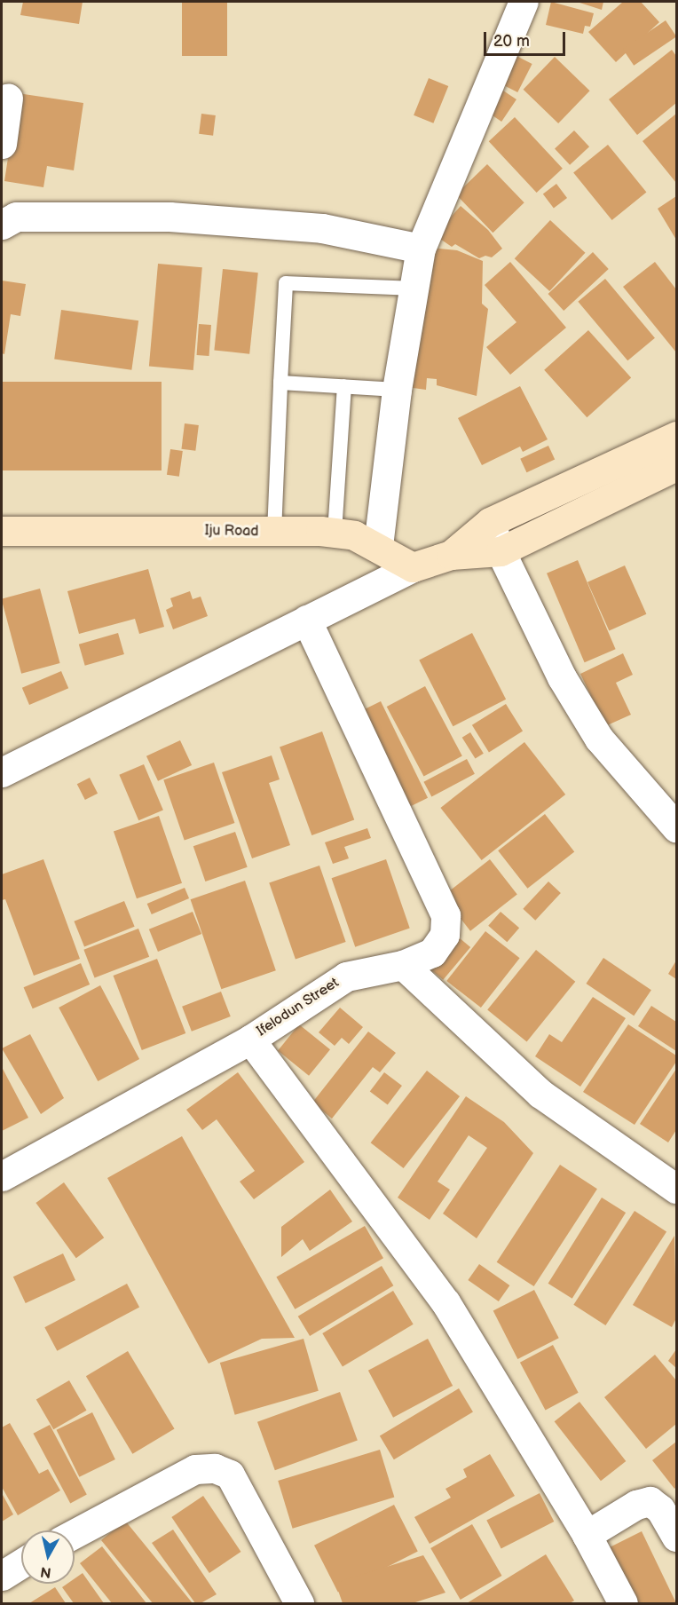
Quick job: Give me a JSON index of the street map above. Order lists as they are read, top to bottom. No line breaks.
{"streets":{"main road":["Iju Road"],"street":["Ifelodun Street"]},"scale_bar":"20 m","north":"bottom"}
